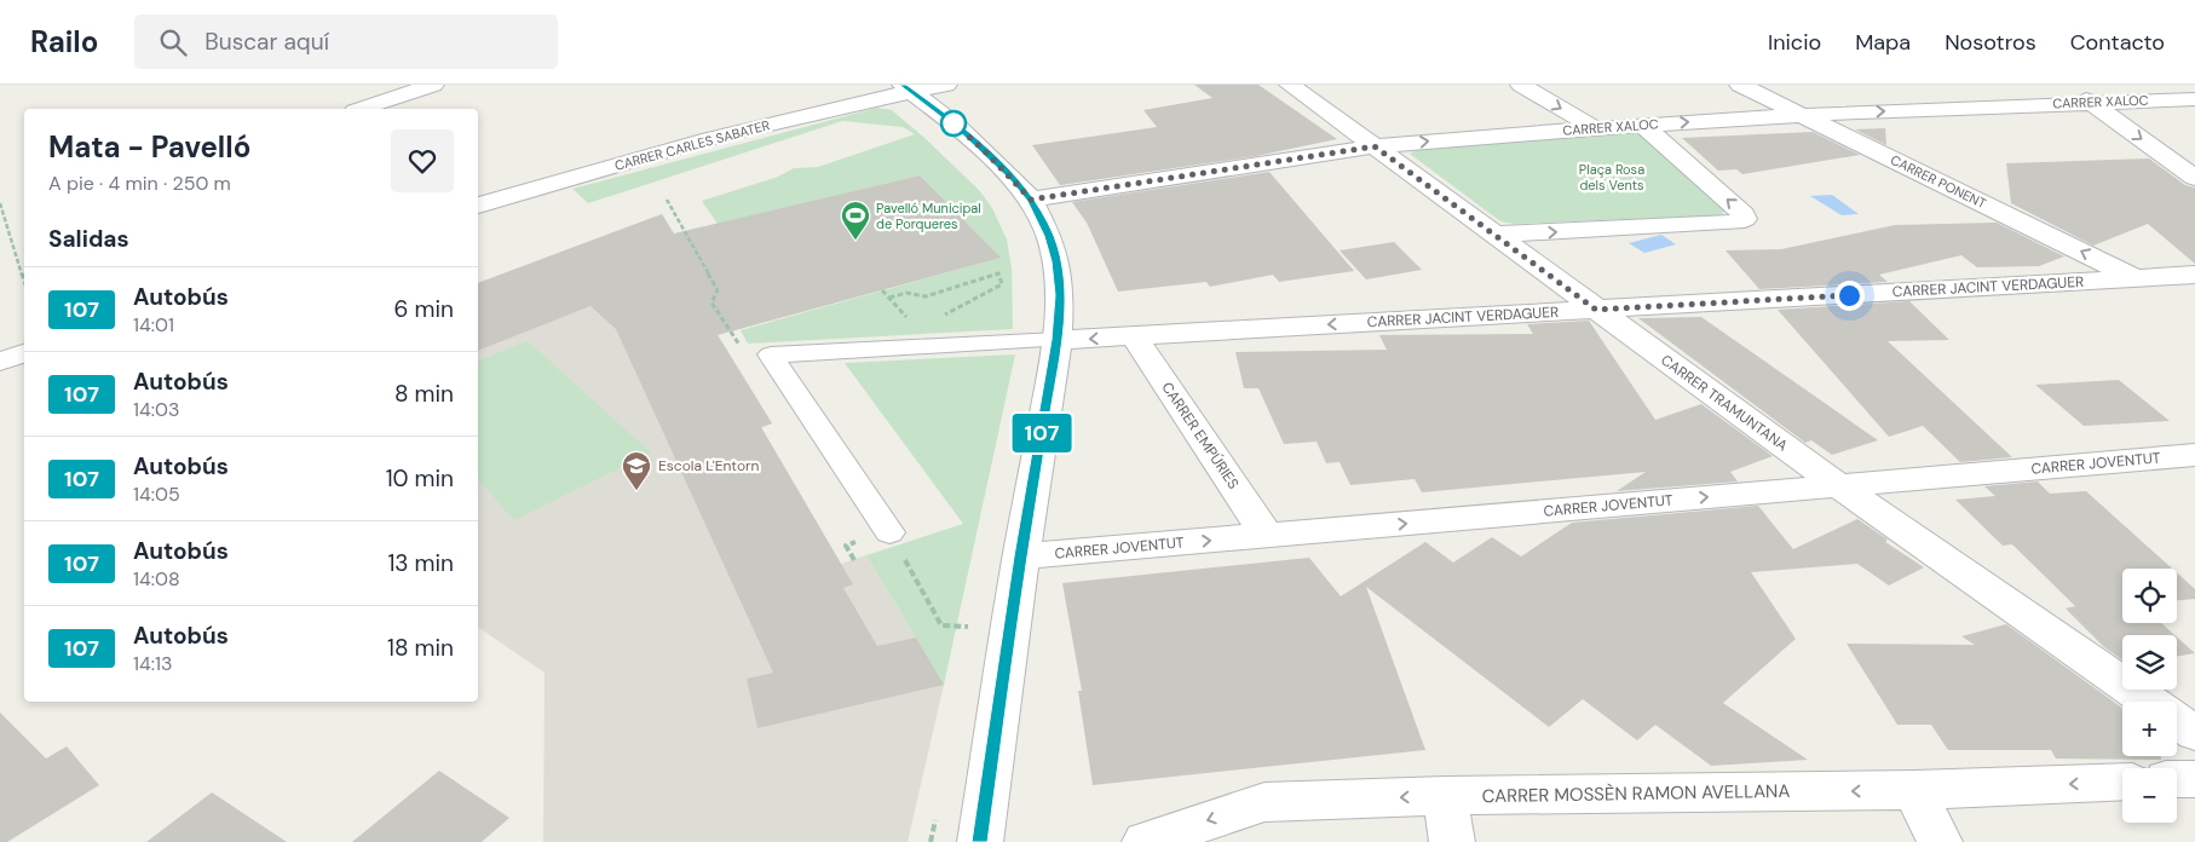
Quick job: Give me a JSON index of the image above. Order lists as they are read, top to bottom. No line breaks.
{"streets":{"street":["CARRER XALOC","CARRER CARLES SABATER","CARRER PONENT","CARRER JACINT VERDAGUER","CARRER TRAMUNTANA","CARRER EMPÚRIES","CARRER JOVENTUT","CARRER MOSSÈN RAMON AVELLANA"]},"crossings":[["CARRER XALOC","CARRER PONENT"],["CARRER XALOC","CARRER TRAMUNTANA"],["CARRER PONENT","CARRER JACINT VERDAGUER"],["CARRER JACINT VERDAGUER","CARRER TRAMUNTANA"],["CARRER JACINT VERDAGUER","CARRER EMPÚRIES"],["CARRER TRAMUNTANA","CARRER JOVENTUT"],["CARRER EMPÚRIES","CARRER JOVENTUT"]],"one_way":["CARRER XALOC","CARRER JACINT VERDAGUER","CARRER JOVENTUT","CARRER MOSSÈN RAMON AVELLANA"],"parks":["Plaça Rosa dels Vents"],"places":{"sports":["Pavelló Municipal de Porqueres"],"school or university":["Escola L'Entorn"]},"lines":["bus line 107"],"page":{"header":"Railo","search":"Buscar aquí","nav":["Inicio","Mapa","Nosotros","Contacto"],"on_map":"107","heading":[["Mata - Pavelló","A pie · 4 min · 250 m"],"Salidas"],"list":[{"mark":"107","name":"Autobús","note":"14:01","value":"6 min"},{"mark":"107","name":"Autobús","note":"14:03","value":"8 min"},{"mark":"107","name":"Autobús","note":"14:05","value":"10 min"},{"mark":"107","name":"Autobús","note":"14:08","value":"13 min"},{"mark":"107","name":"Autobús","note":"14:13","value":"18 min"}],"map_buttons":["+","−"]}}
